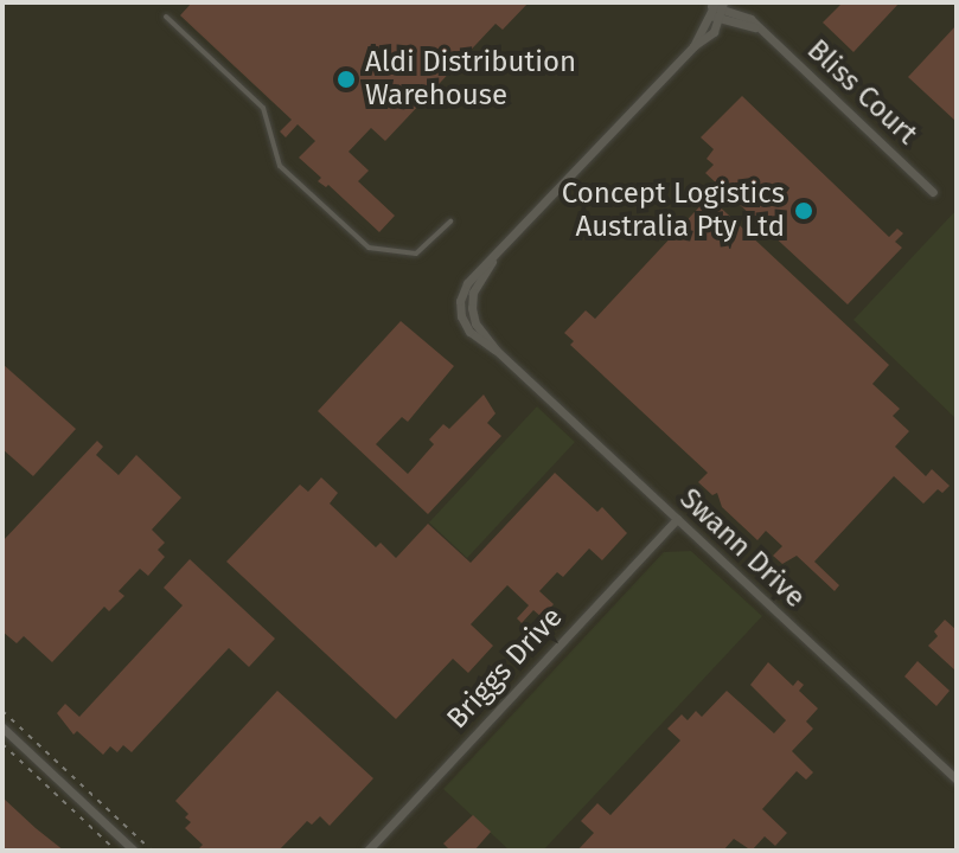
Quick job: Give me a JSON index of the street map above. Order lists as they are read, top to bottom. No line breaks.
{"streets":{"street":["Bliss Court","Swann Drive","Briggs Drive"]},"crossings":[["Bliss Court","Swann Drive"],["Swann Drive","Briggs Drive"]],"places":["Aldi Distribution Warehouse","Concept Logistics Australia Pty Ltd"]}
